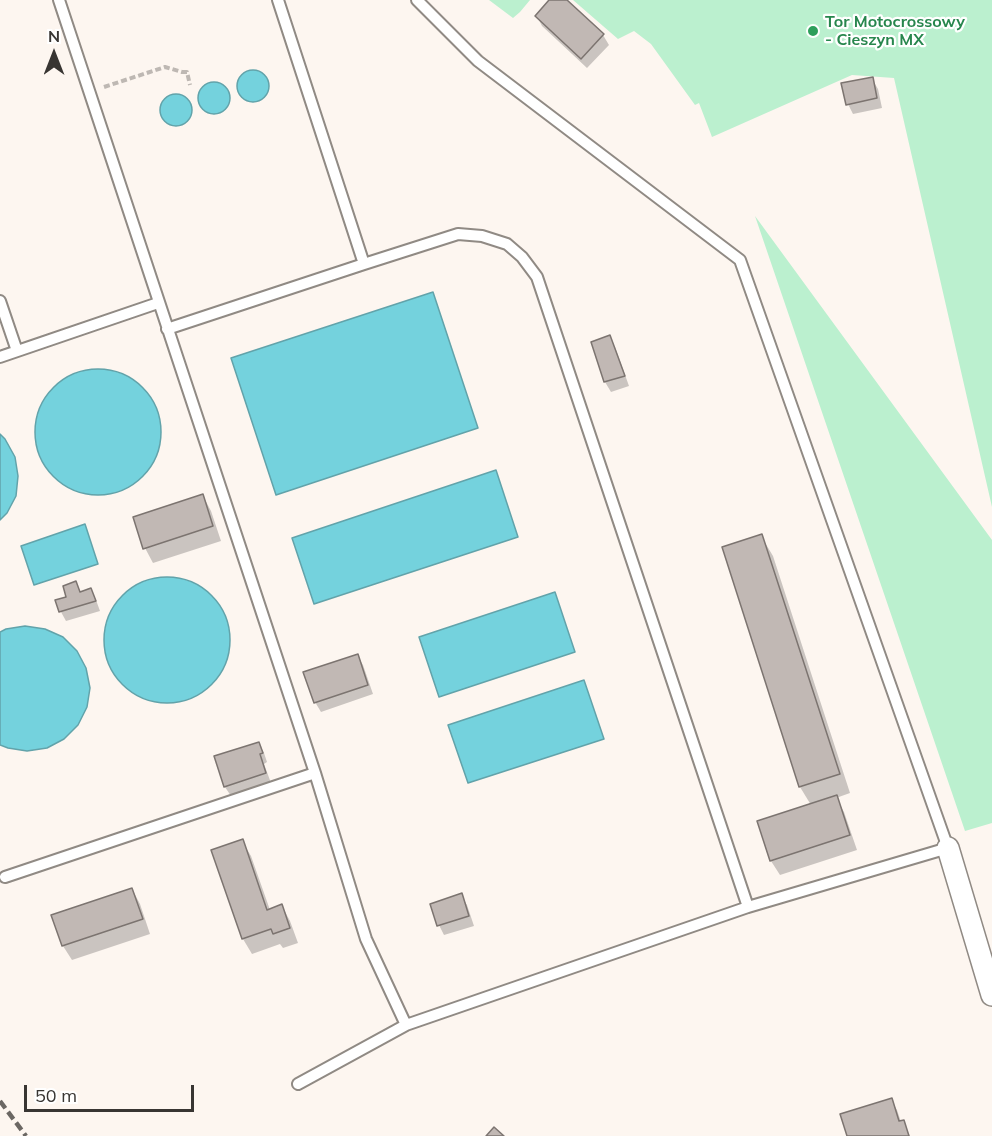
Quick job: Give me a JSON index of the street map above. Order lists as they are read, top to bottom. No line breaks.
{"places":["Tor Motocrossowy - Cieszyn MX"],"scale_bar":"50 m","north":"top"}
